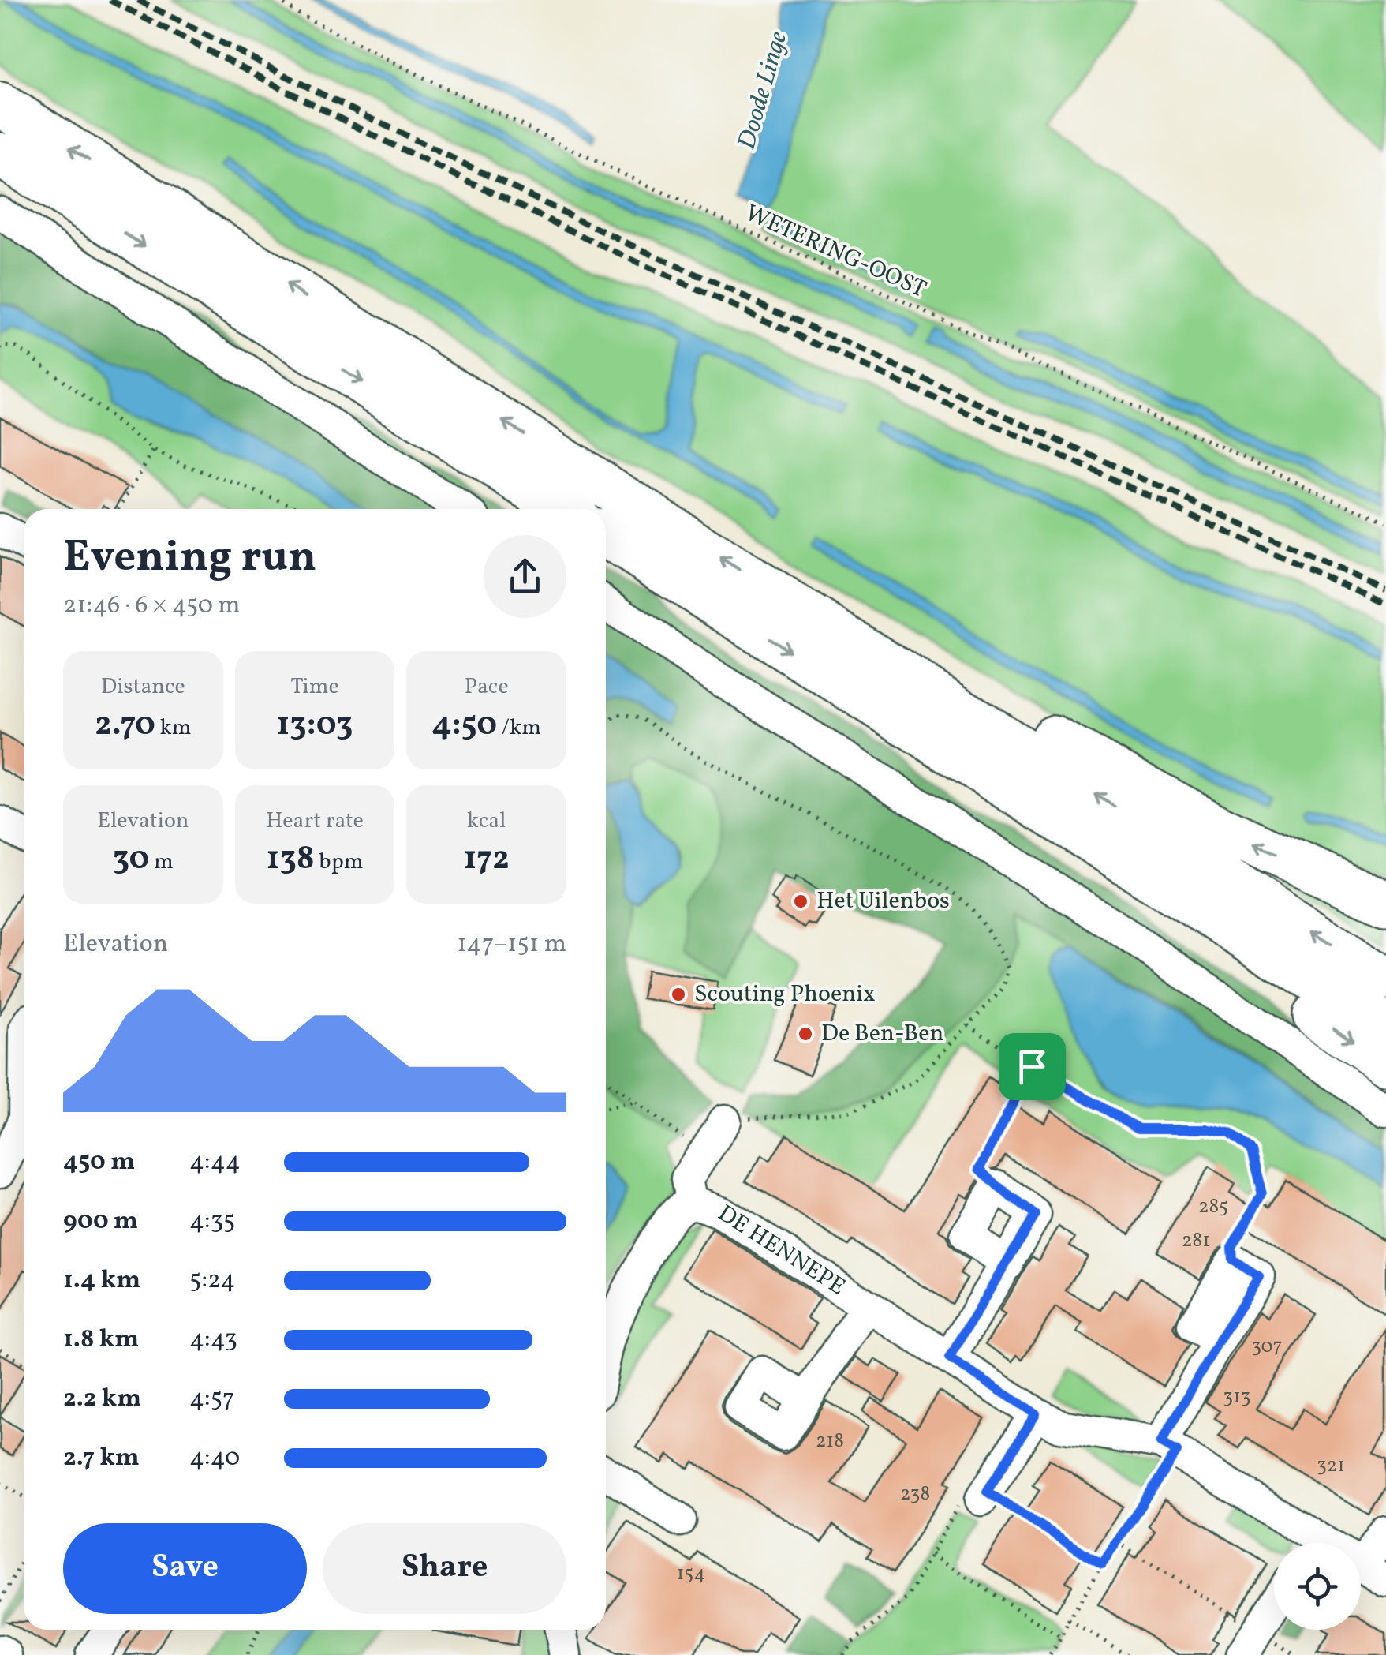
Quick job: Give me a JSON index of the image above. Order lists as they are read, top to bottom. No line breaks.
{"streets":{"street":["DE HENNEPE"],"path":["WETERING-OOST"]},"water":["Doode Linge"],"places":["Het Uilenbos","Scouting Phoenix","De Ben-Ben"],"house_numbers":["285","281","307","313","218","321","238","154"],"page":{"heading":["Evening run","21:46 · 6 × 450 m"],"stats":[["Distance","2.70 km"],["Time","13:03"],["Pace","4:50 /km"],["Elevation","30 m"],["Heart rate","138 bpm"],["kcal","172"]],"chart":["Elevation","147–151 m"],"list":[{"name":"450 m","note":"4:44"},{"name":"900 m","note":"4:35"},{"name":"1.4 km","note":"5:24"},{"name":"1.8 km","note":"4:43"},{"name":"2.2 km","note":"4:57"},{"name":"2.7 km","note":"4:40"}],"buttons":["Save","Share"]}}
